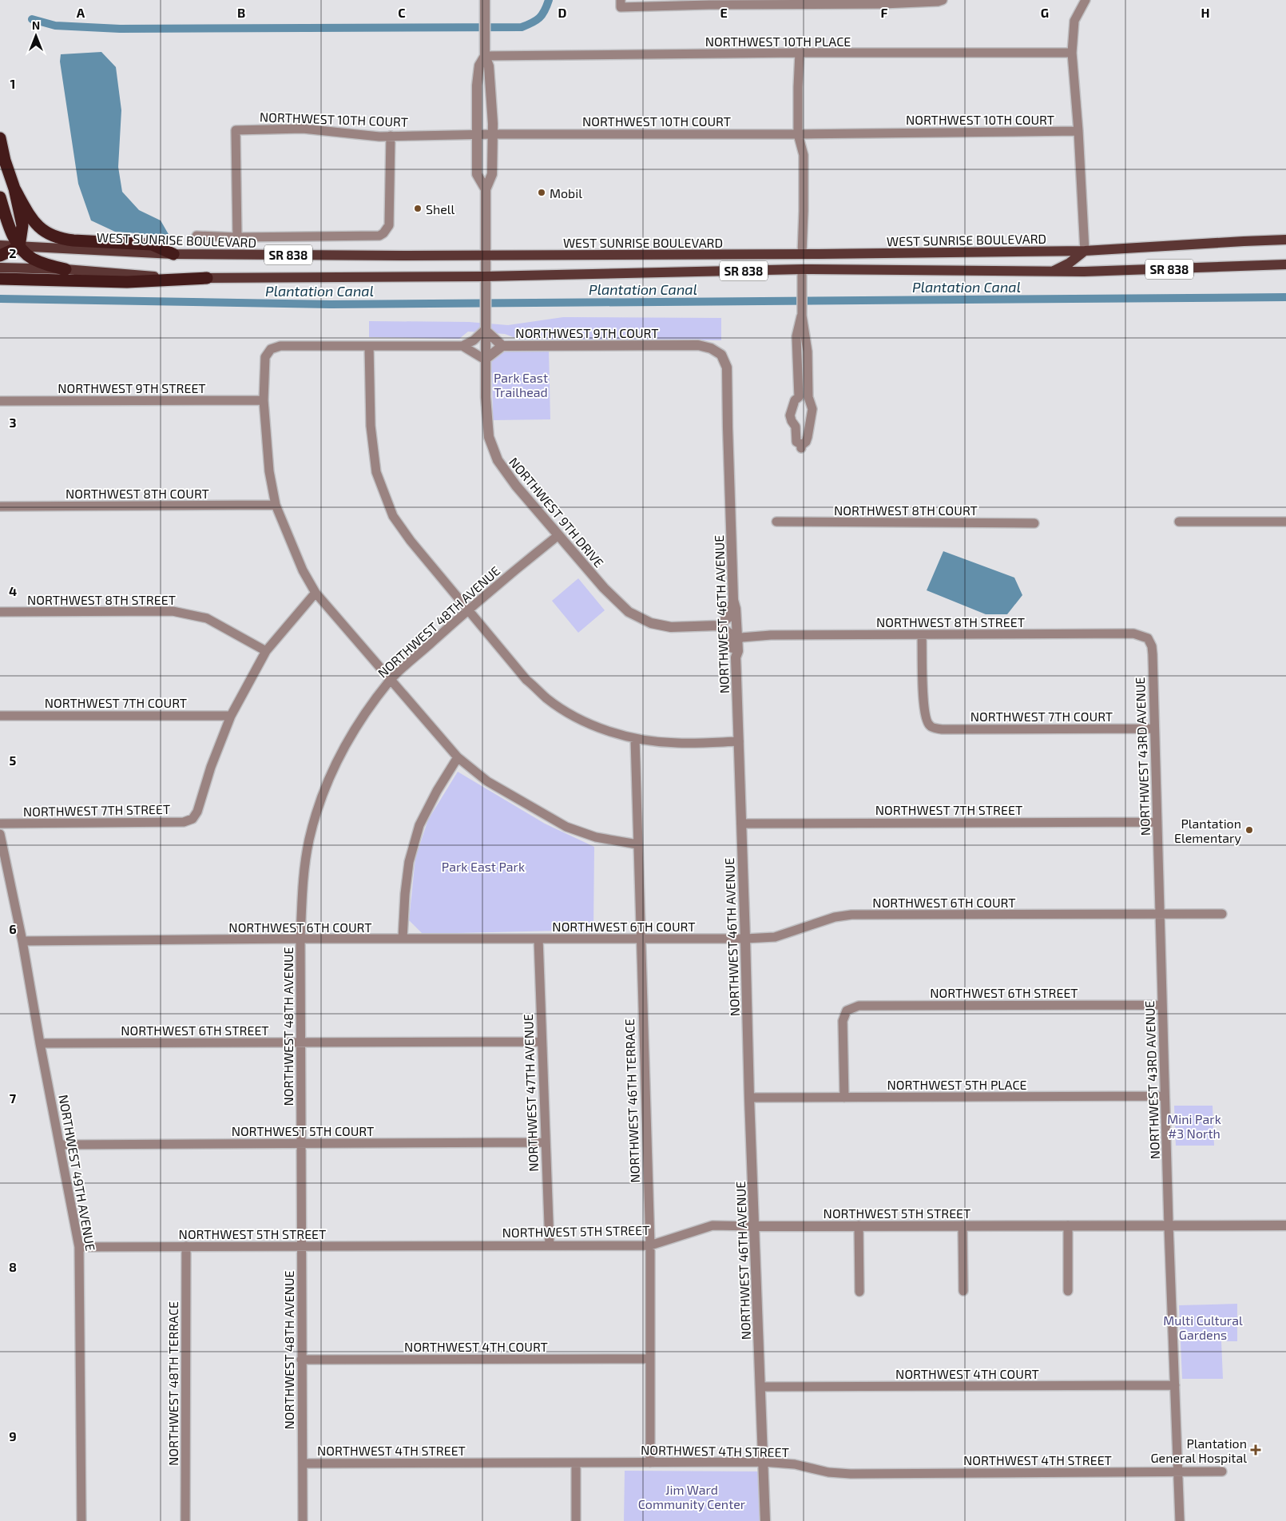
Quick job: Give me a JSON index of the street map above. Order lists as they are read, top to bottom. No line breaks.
{"streets":{"main road":["WEST SUNRISE BOULEVARD","SR 838"],"street":["NORTHWEST 10TH PLACE","NORTHWEST 10TH COURT","NORTHWEST 9TH COURT","NORTHWEST 9TH STREET","NORTHWEST 8TH COURT","NORTHWEST 9TH DRIVE","NORTHWEST 8TH STREET","NORTHWEST 46TH AVENUE","NORTHWEST 48TH AVENUE","NORTHWEST 7TH COURT","NORTHWEST 43RD AVENUE","NORTHWEST 7TH STREET","NORTHWEST 6TH COURT","NORTHWEST 6TH STREET","NORTHWEST 5TH PLACE","NORTHWEST 47TH AVENUE","NORTHWEST 46TH TERRACE","NORTHWEST 5TH COURT","NORTHWEST 49TH AVENUE","NORTHWEST 5TH STREET","NORTHWEST 4TH COURT","NORTHWEST 48TH TERRACE","NORTHWEST 4TH STREET"]},"crossings":[["SR 838","NORTHWEST 9TH DRIVE"],["NORTHWEST 9TH COURT","NORTHWEST 9TH DRIVE"],["NORTHWEST 9TH COURT","NORTHWEST 46TH AVENUE"],["NORTHWEST 9TH DRIVE","NORTHWEST 48TH AVENUE"],["NORTHWEST 8TH STREET","NORTHWEST 46TH AVENUE"],["NORTHWEST 8TH STREET","NORTHWEST 7TH COURT"],["NORTHWEST 8TH STREET","NORTHWEST 43RD AVENUE"],["NORTHWEST 46TH AVENUE","NORTHWEST 7TH STREET"],["NORTHWEST 46TH AVENUE","NORTHWEST 6TH COURT"],["NORTHWEST 46TH AVENUE","NORTHWEST 5TH PLACE"],["NORTHWEST 46TH AVENUE","NORTHWEST 5TH STREET"],["NORTHWEST 46TH AVENUE","NORTHWEST 4TH COURT"],["NORTHWEST 46TH AVENUE","NORTHWEST 4TH STREET"],["NORTHWEST 48TH AVENUE","NORTHWEST 6TH COURT"],["NORTHWEST 48TH AVENUE","NORTHWEST 6TH STREET"],["NORTHWEST 48TH AVENUE","NORTHWEST 5TH COURT"],["NORTHWEST 48TH AVENUE","NORTHWEST 5TH STREET"],["NORTHWEST 48TH AVENUE","NORTHWEST 4TH COURT"],["NORTHWEST 48TH AVENUE","NORTHWEST 4TH STREET"],["NORTHWEST 7TH COURT","NORTHWEST 43RD AVENUE"],["NORTHWEST 7TH COURT","NORTHWEST 7TH STREET"],["NORTHWEST 43RD AVENUE","NORTHWEST 7TH STREET"],["NORTHWEST 43RD AVENUE","NORTHWEST 6TH COURT"],["NORTHWEST 43RD AVENUE","NORTHWEST 6TH STREET"],["NORTHWEST 43RD AVENUE","NORTHWEST 5TH PLACE"],["NORTHWEST 43RD AVENUE","NORTHWEST 5TH STREET"],["NORTHWEST 43RD AVENUE","NORTHWEST 4TH COURT"],["NORTHWEST 43RD AVENUE","NORTHWEST 4TH STREET"],["NORTHWEST 6TH COURT","NORTHWEST 47TH AVENUE"],["NORTHWEST 6TH COURT","NORTHWEST 46TH TERRACE"],["NORTHWEST 6TH COURT","NORTHWEST 49TH AVENUE"],["NORTHWEST 6TH STREET","NORTHWEST 5TH PLACE"],["NORTHWEST 6TH STREET","NORTHWEST 47TH AVENUE"],["NORTHWEST 6TH STREET","NORTHWEST 49TH AVENUE"],["NORTHWEST 47TH AVENUE","NORTHWEST 5TH COURT"],["NORTHWEST 47TH AVENUE","NORTHWEST 5TH STREET"],["NORTHWEST 46TH TERRACE","NORTHWEST 5TH STREET"],["NORTHWEST 46TH TERRACE","NORTHWEST 4TH COURT"],["NORTHWEST 46TH TERRACE","NORTHWEST 4TH STREET"],["NORTHWEST 5TH COURT","NORTHWEST 49TH AVENUE"],["NORTHWEST 49TH AVENUE","NORTHWEST 5TH STREET"],["NORTHWEST 5TH STREET","NORTHWEST 48TH TERRACE"]],"water":["Plantation Canal"],"parks":["Park East Trailhead","Park East Park","Mini Park #3 North","Multi Cultural Gardens","Jim Ward Community Center"],"places":{"other":["Mobil","Shell","Plantation Elementary"],"health":["Plantation General Hospital"]},"north":"top","grid":{"columns":["A","B","C","D","E","F","G","H"],"rows":["1","2","3","4","5","6","7","8","9"]}}
